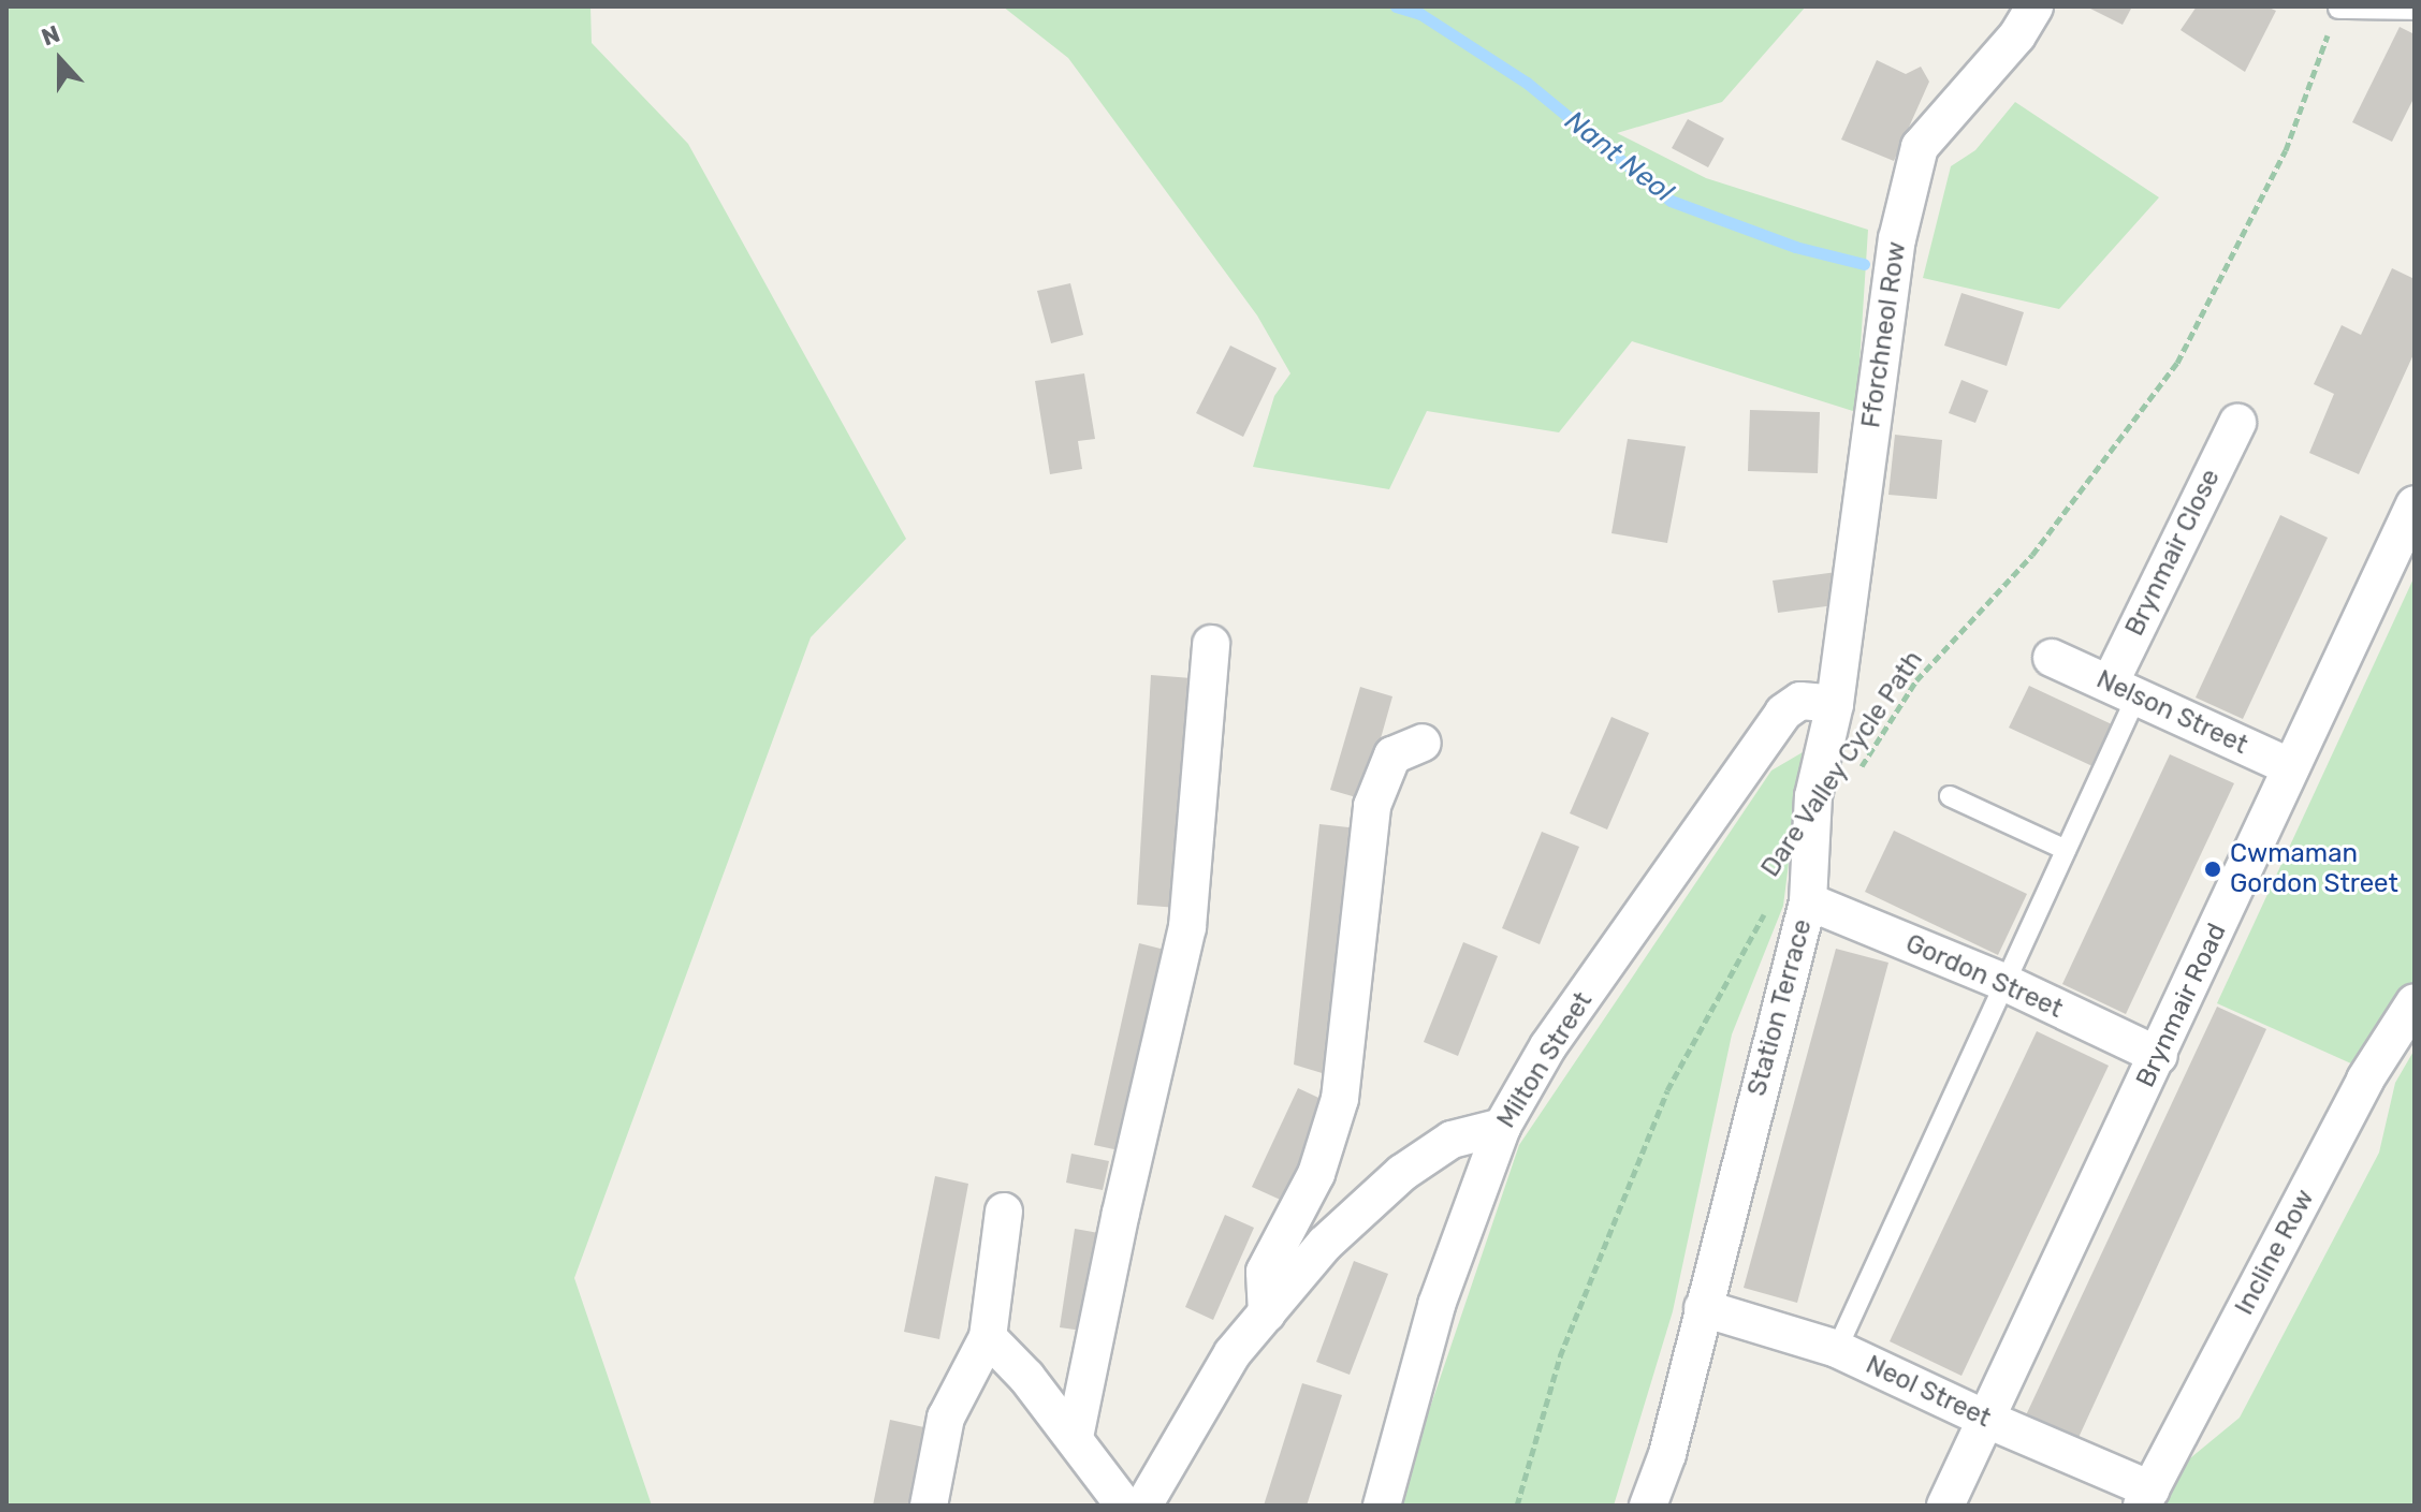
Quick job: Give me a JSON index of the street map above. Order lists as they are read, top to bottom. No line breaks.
{"streets":{"street":["Fforchneol Row","Brynmair Close","Nelson Street","Gordon Street","Brynmair Road","Station Terrace","Milton Street","Incline Row","Neol Street"],"path":["Dare Valley Cycle Path"]},"crossings":[["Fforchneol Row","Station Terrace"],["Fforchneol Row","Milton Street"],["Brynmair Close","Nelson Street"],["Nelson Street","Brynmair Road"],["Gordon Street","Brynmair Road"],["Gordon Street","Station Terrace"],["Brynmair Road","Neol Street"],["Station Terrace","Milton Street"],["Station Terrace","Neol Street"],["Incline Row","Neol Street"]],"water":["Nant Neol"],"places":["Cwmaman Gordon Street"],"north":"top"}
